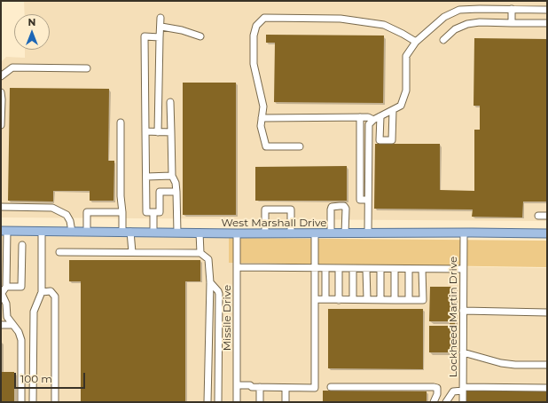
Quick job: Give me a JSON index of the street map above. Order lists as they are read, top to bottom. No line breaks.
{"streets":{"main road":["West Marshall Drive"],"lane":["Lockheed Martin Drive","Missile Drive"]},"crossings":[["West Marshall Drive","Lockheed Martin Drive"],["West Marshall Drive","Missile Drive"]],"scale_bar":"100 m","north":"top"}
